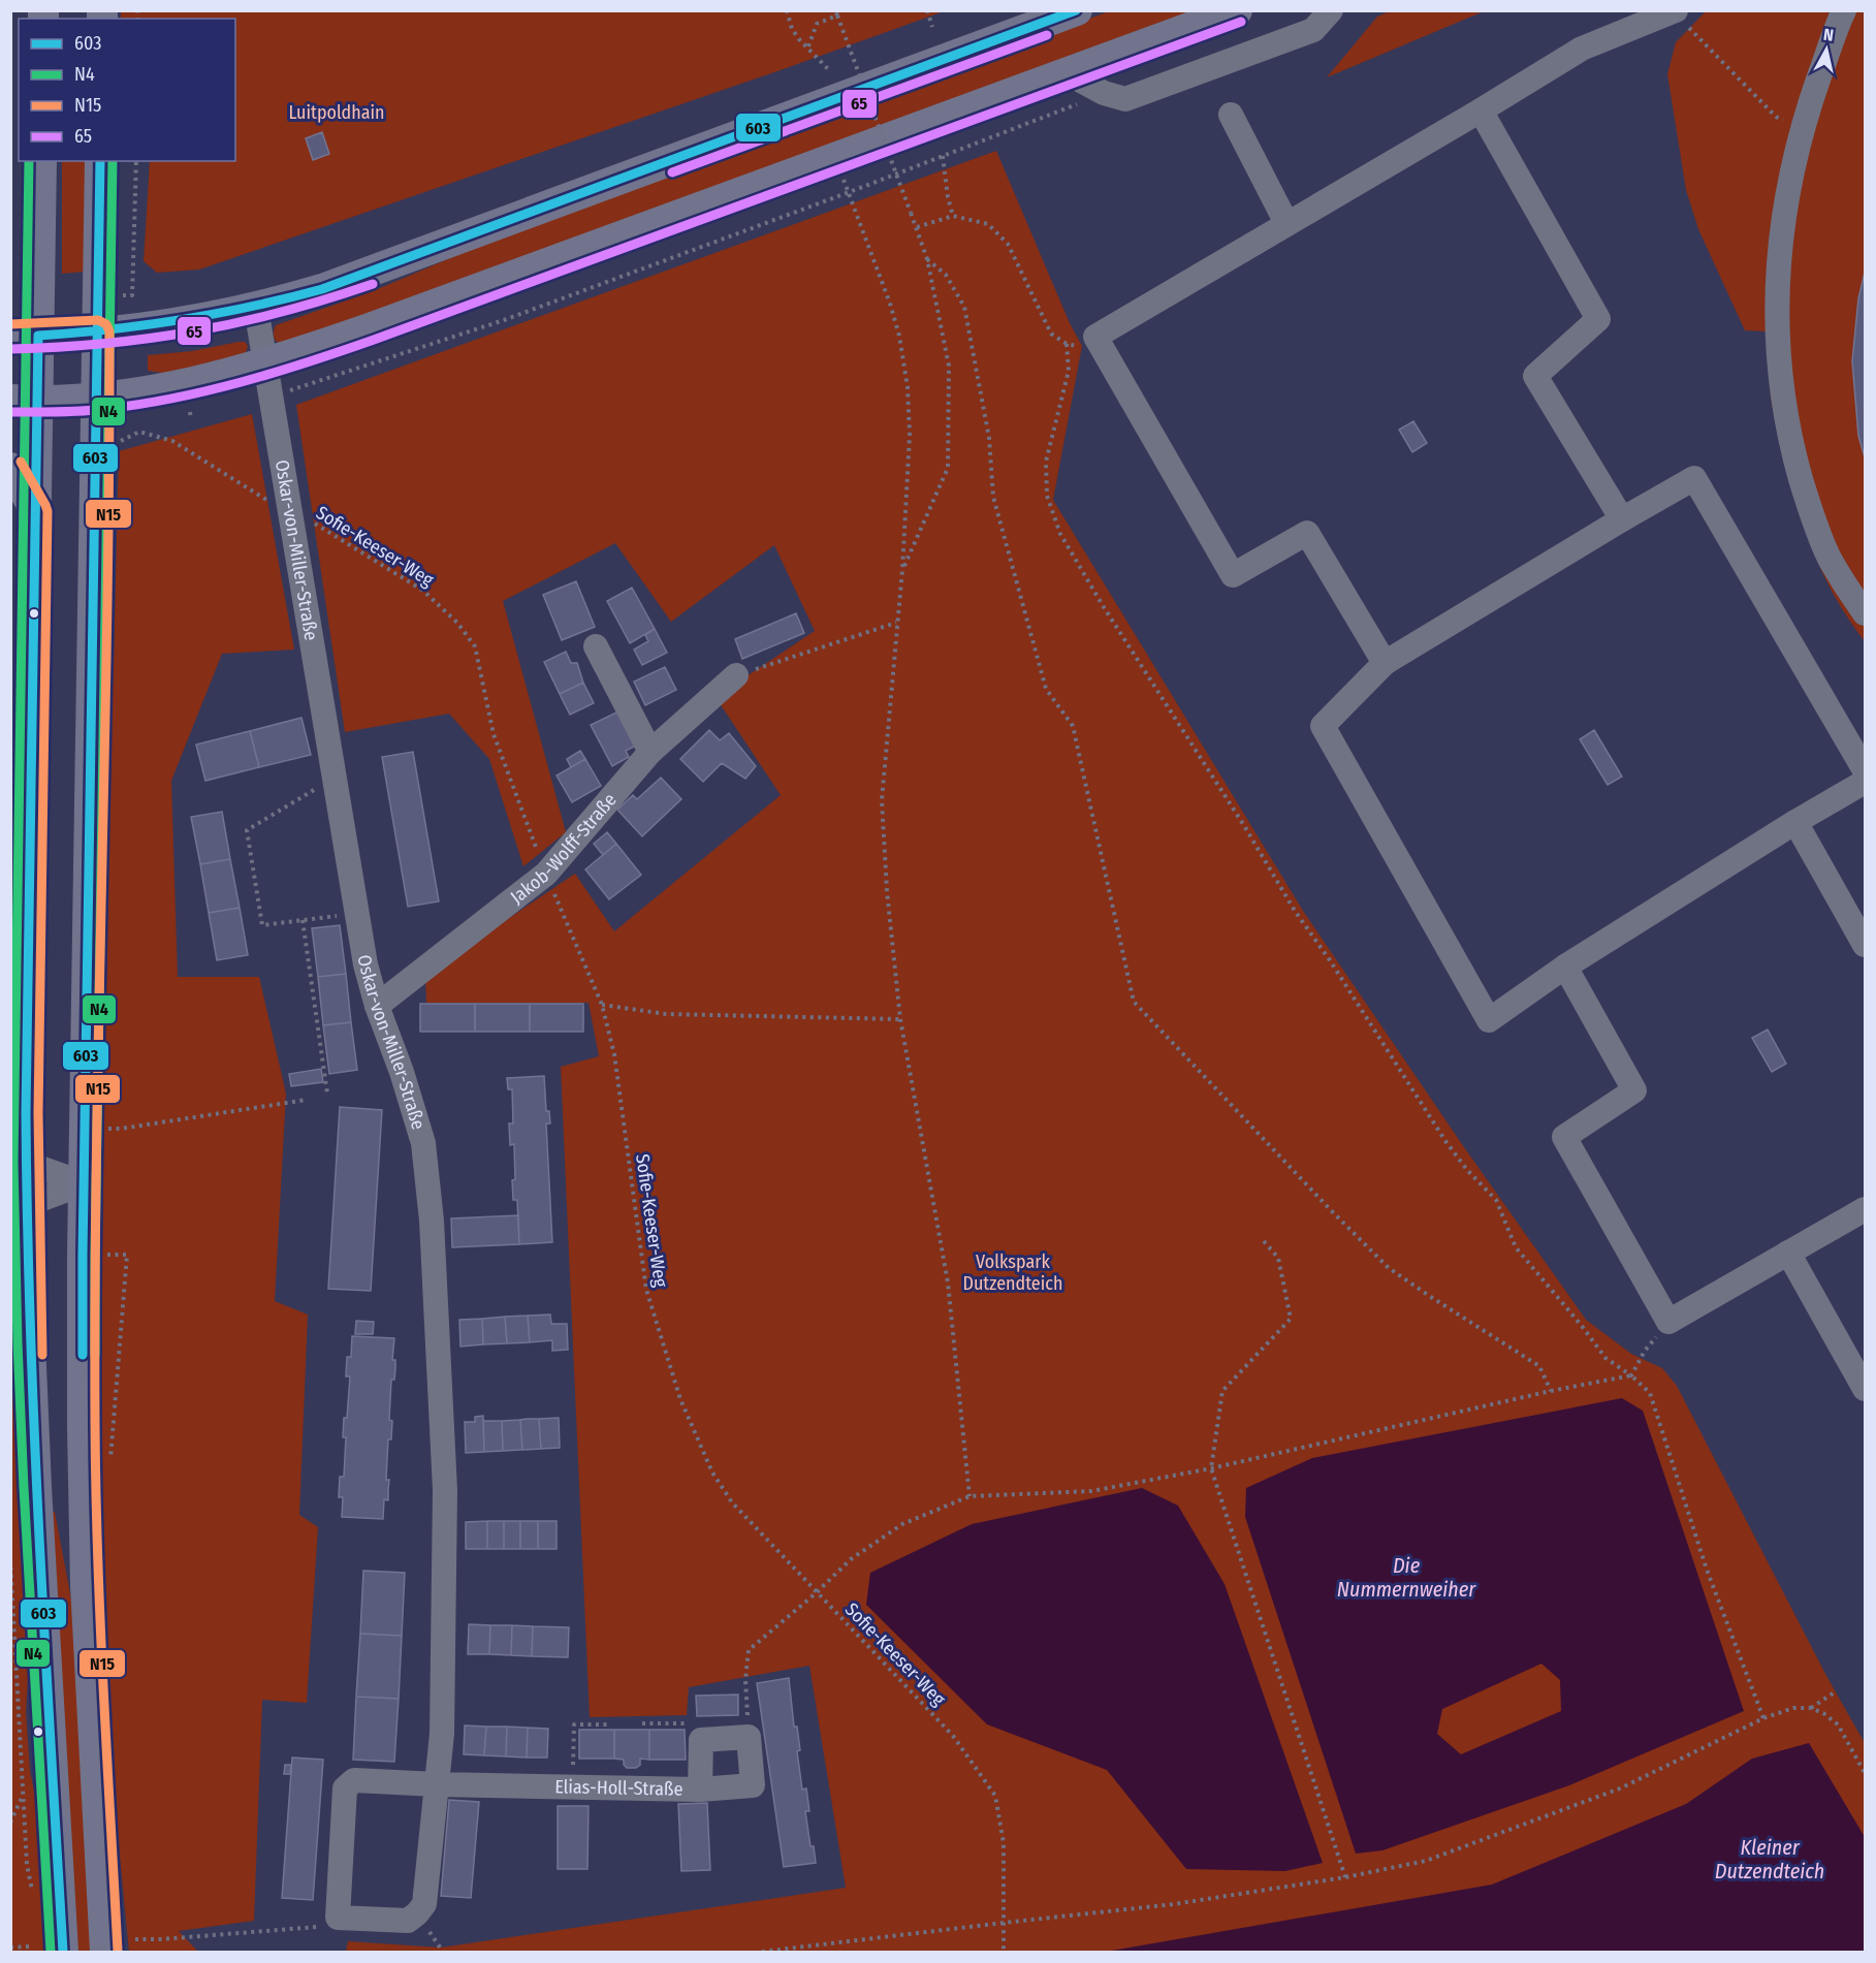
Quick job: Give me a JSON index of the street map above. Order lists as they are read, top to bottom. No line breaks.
{"streets":{"street":["Oskar-von-Miller-Straße","Jakob-Wolff-Straße","Elias-Holl-Straße"],"path":["Sofie-Keeser-Weg"]},"crossings":[["Sofie-Keeser-Weg","Jakob-Wolff-Straße"],["Oskar-von-Miller-Straße","Jakob-Wolff-Straße"],["Oskar-von-Miller-Straße","Elias-Holl-Straße"]],"water":["Die Nummernweiher","Kleiner Dutzendteich"],"parks":["Luitpoldhain","Volkspark Dutzendteich"],"lines":["transit line 603","transit line 65","transit line N4","transit line N15"],"legend":["603","N4","N15","65"],"north":"top"}
